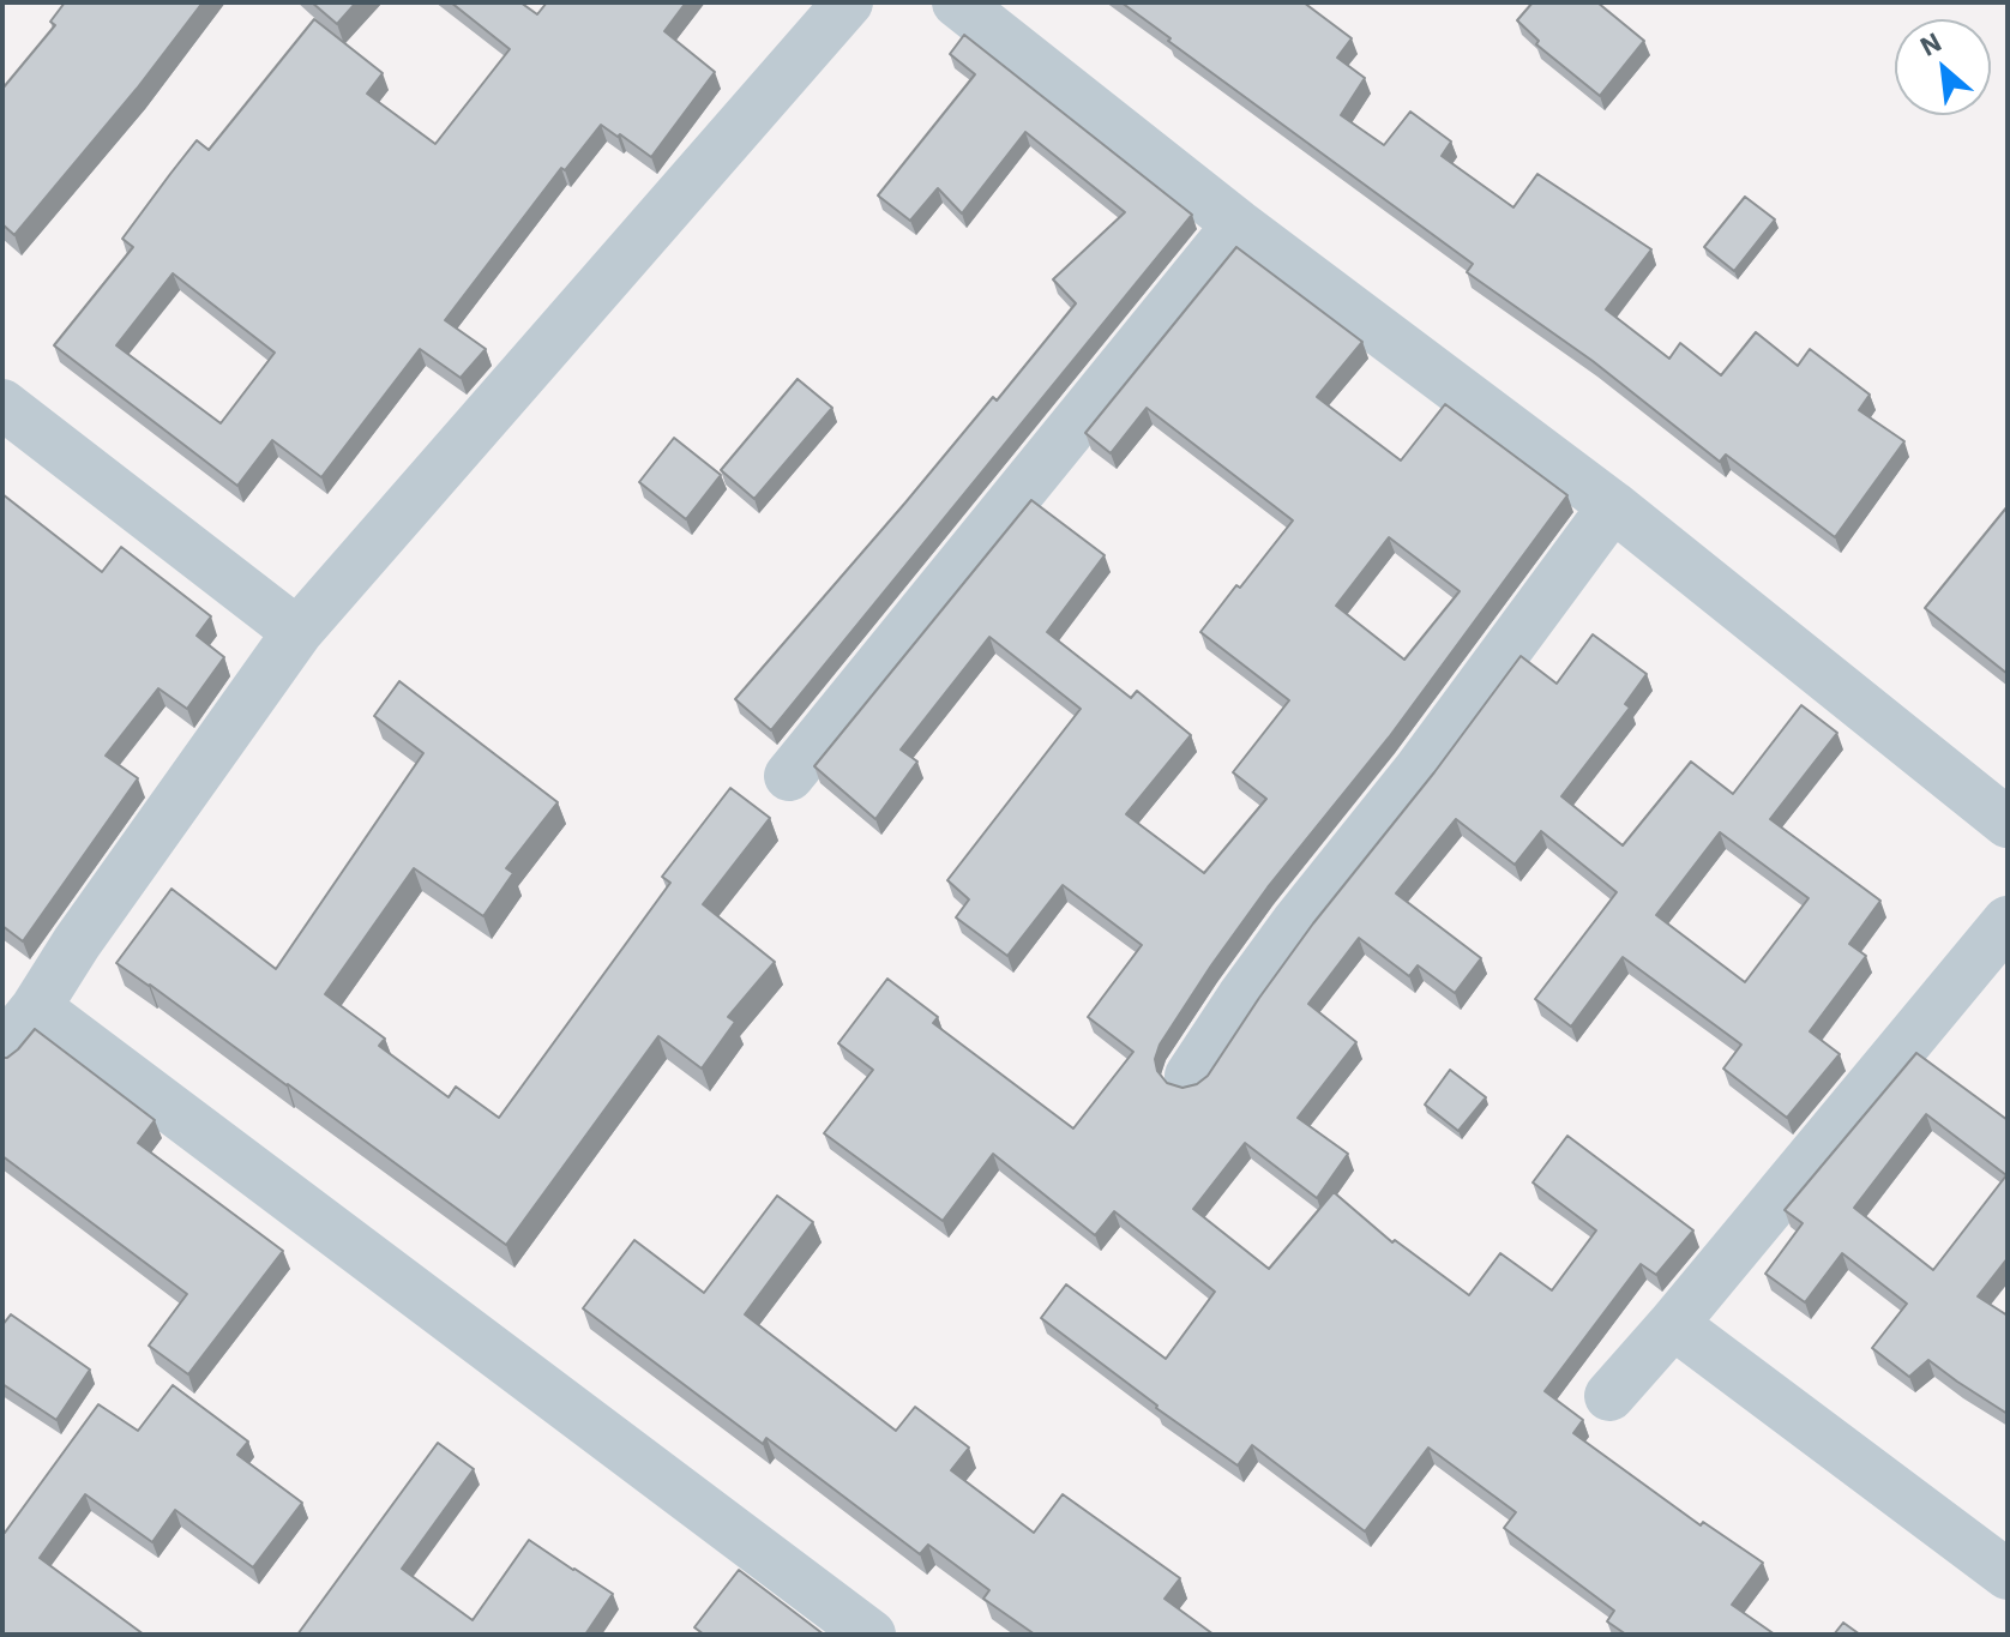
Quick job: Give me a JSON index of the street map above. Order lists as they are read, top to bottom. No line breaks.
{"north":"top left"}
